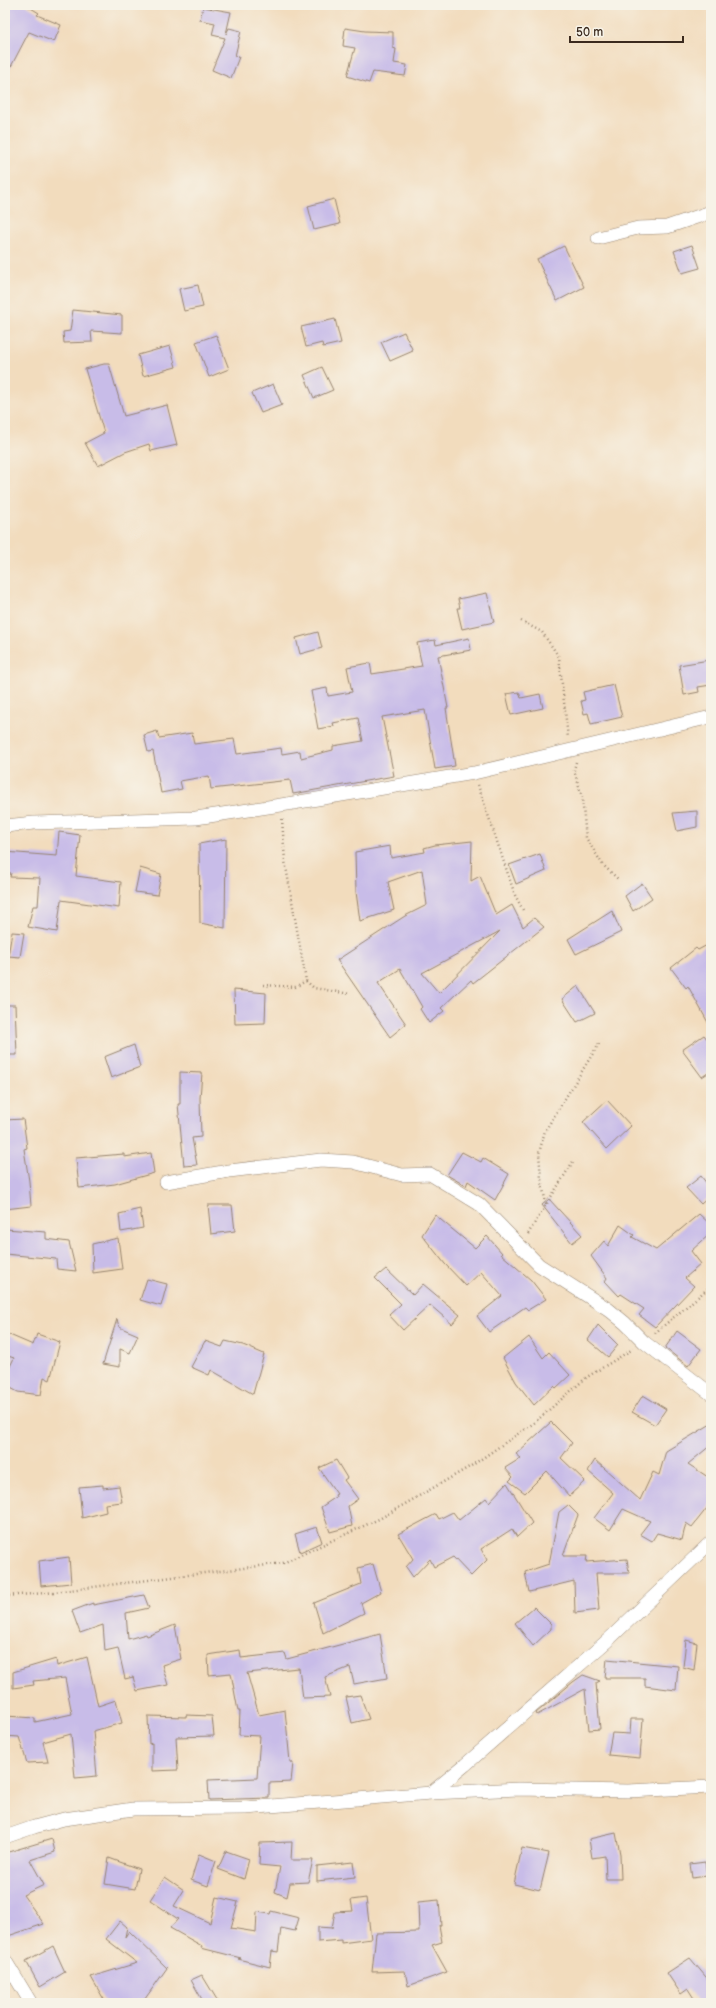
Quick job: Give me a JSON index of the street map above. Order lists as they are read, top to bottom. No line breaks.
{"scale_bar":"50 m"}
